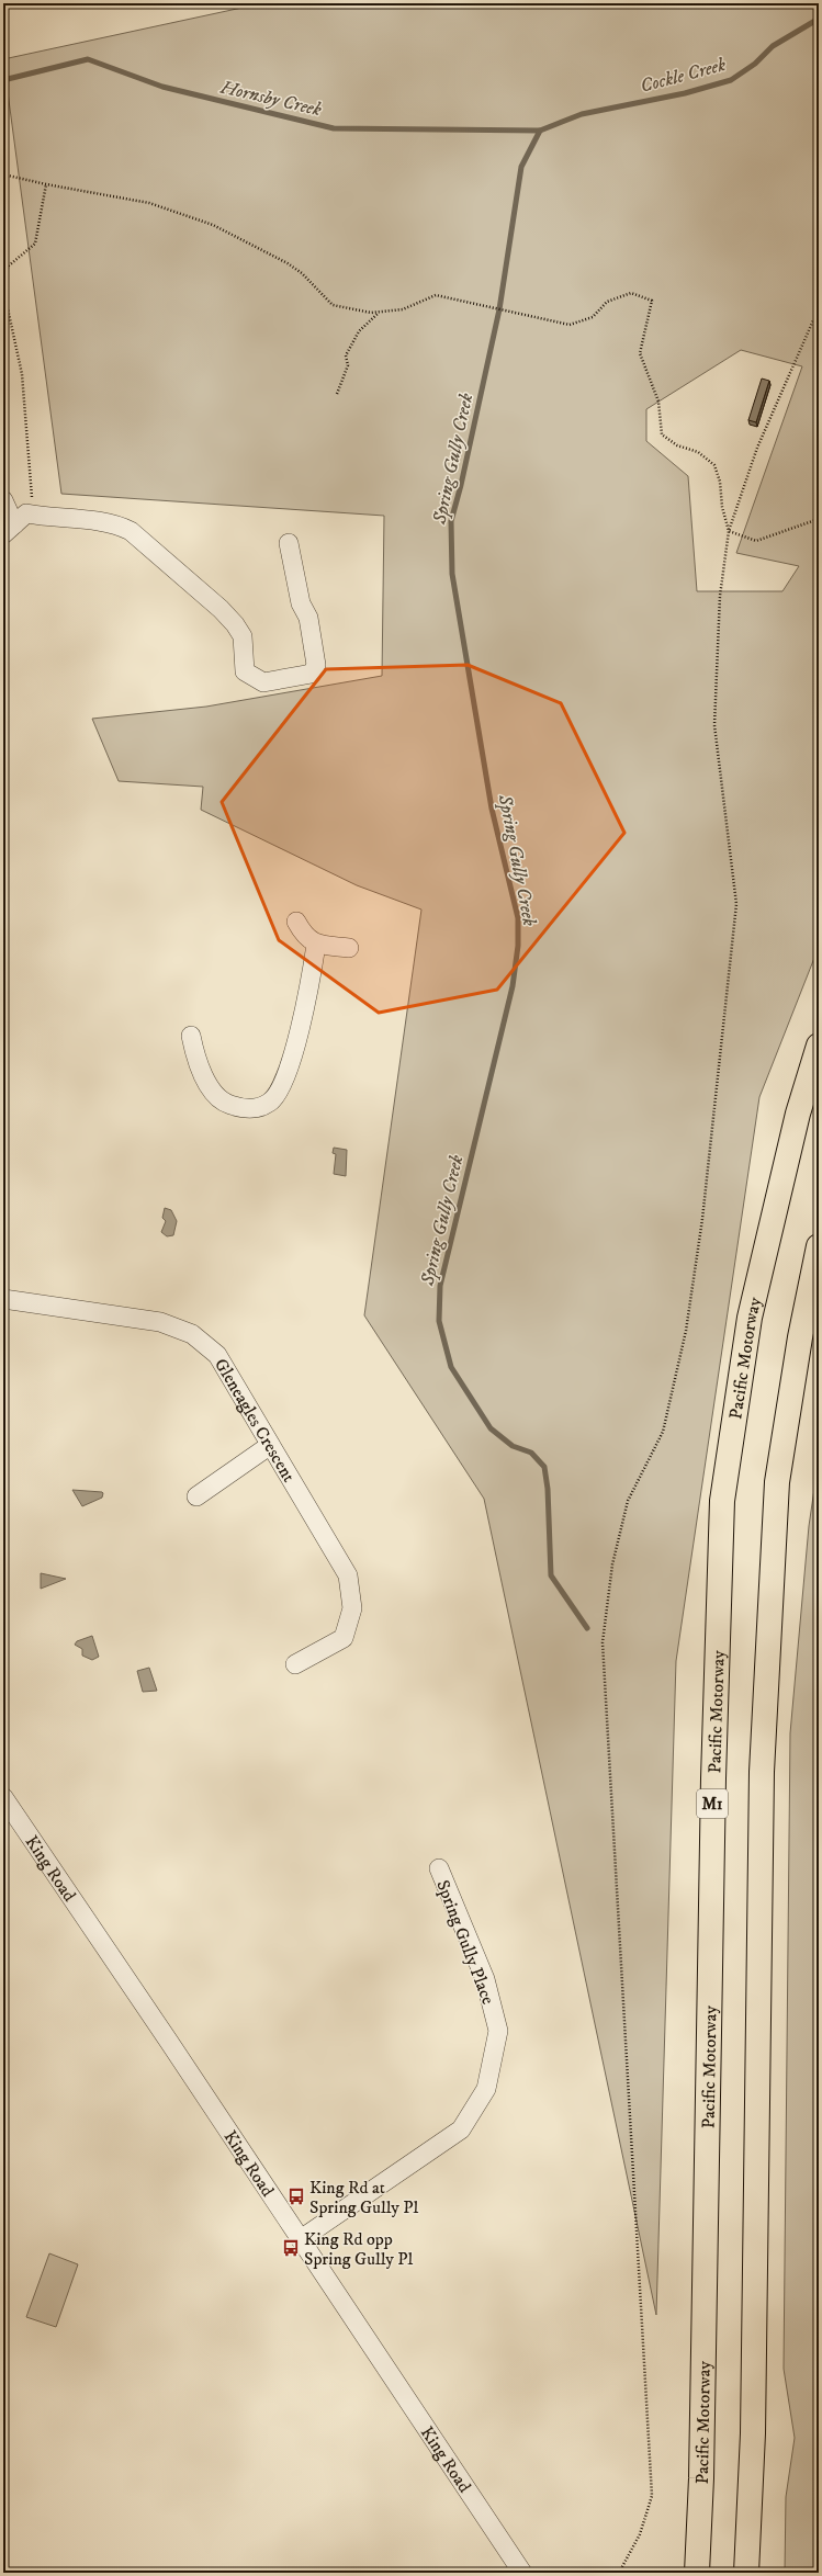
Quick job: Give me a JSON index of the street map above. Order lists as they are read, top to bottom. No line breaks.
{"streets":{"highway":["Pacific Motorway","M1"],"street":["Gleneagles Crescent","King Road","Spring Gully Place"]},"crossings":[["King Road","Spring Gully Place"]],"water":["Cockle Creek","Hornsby Creek","Spring Gully Creek"],"places":{"bus stop":["King Rd at Spring Gully Pl","King Rd opp Spring Gully Pl"]}}
